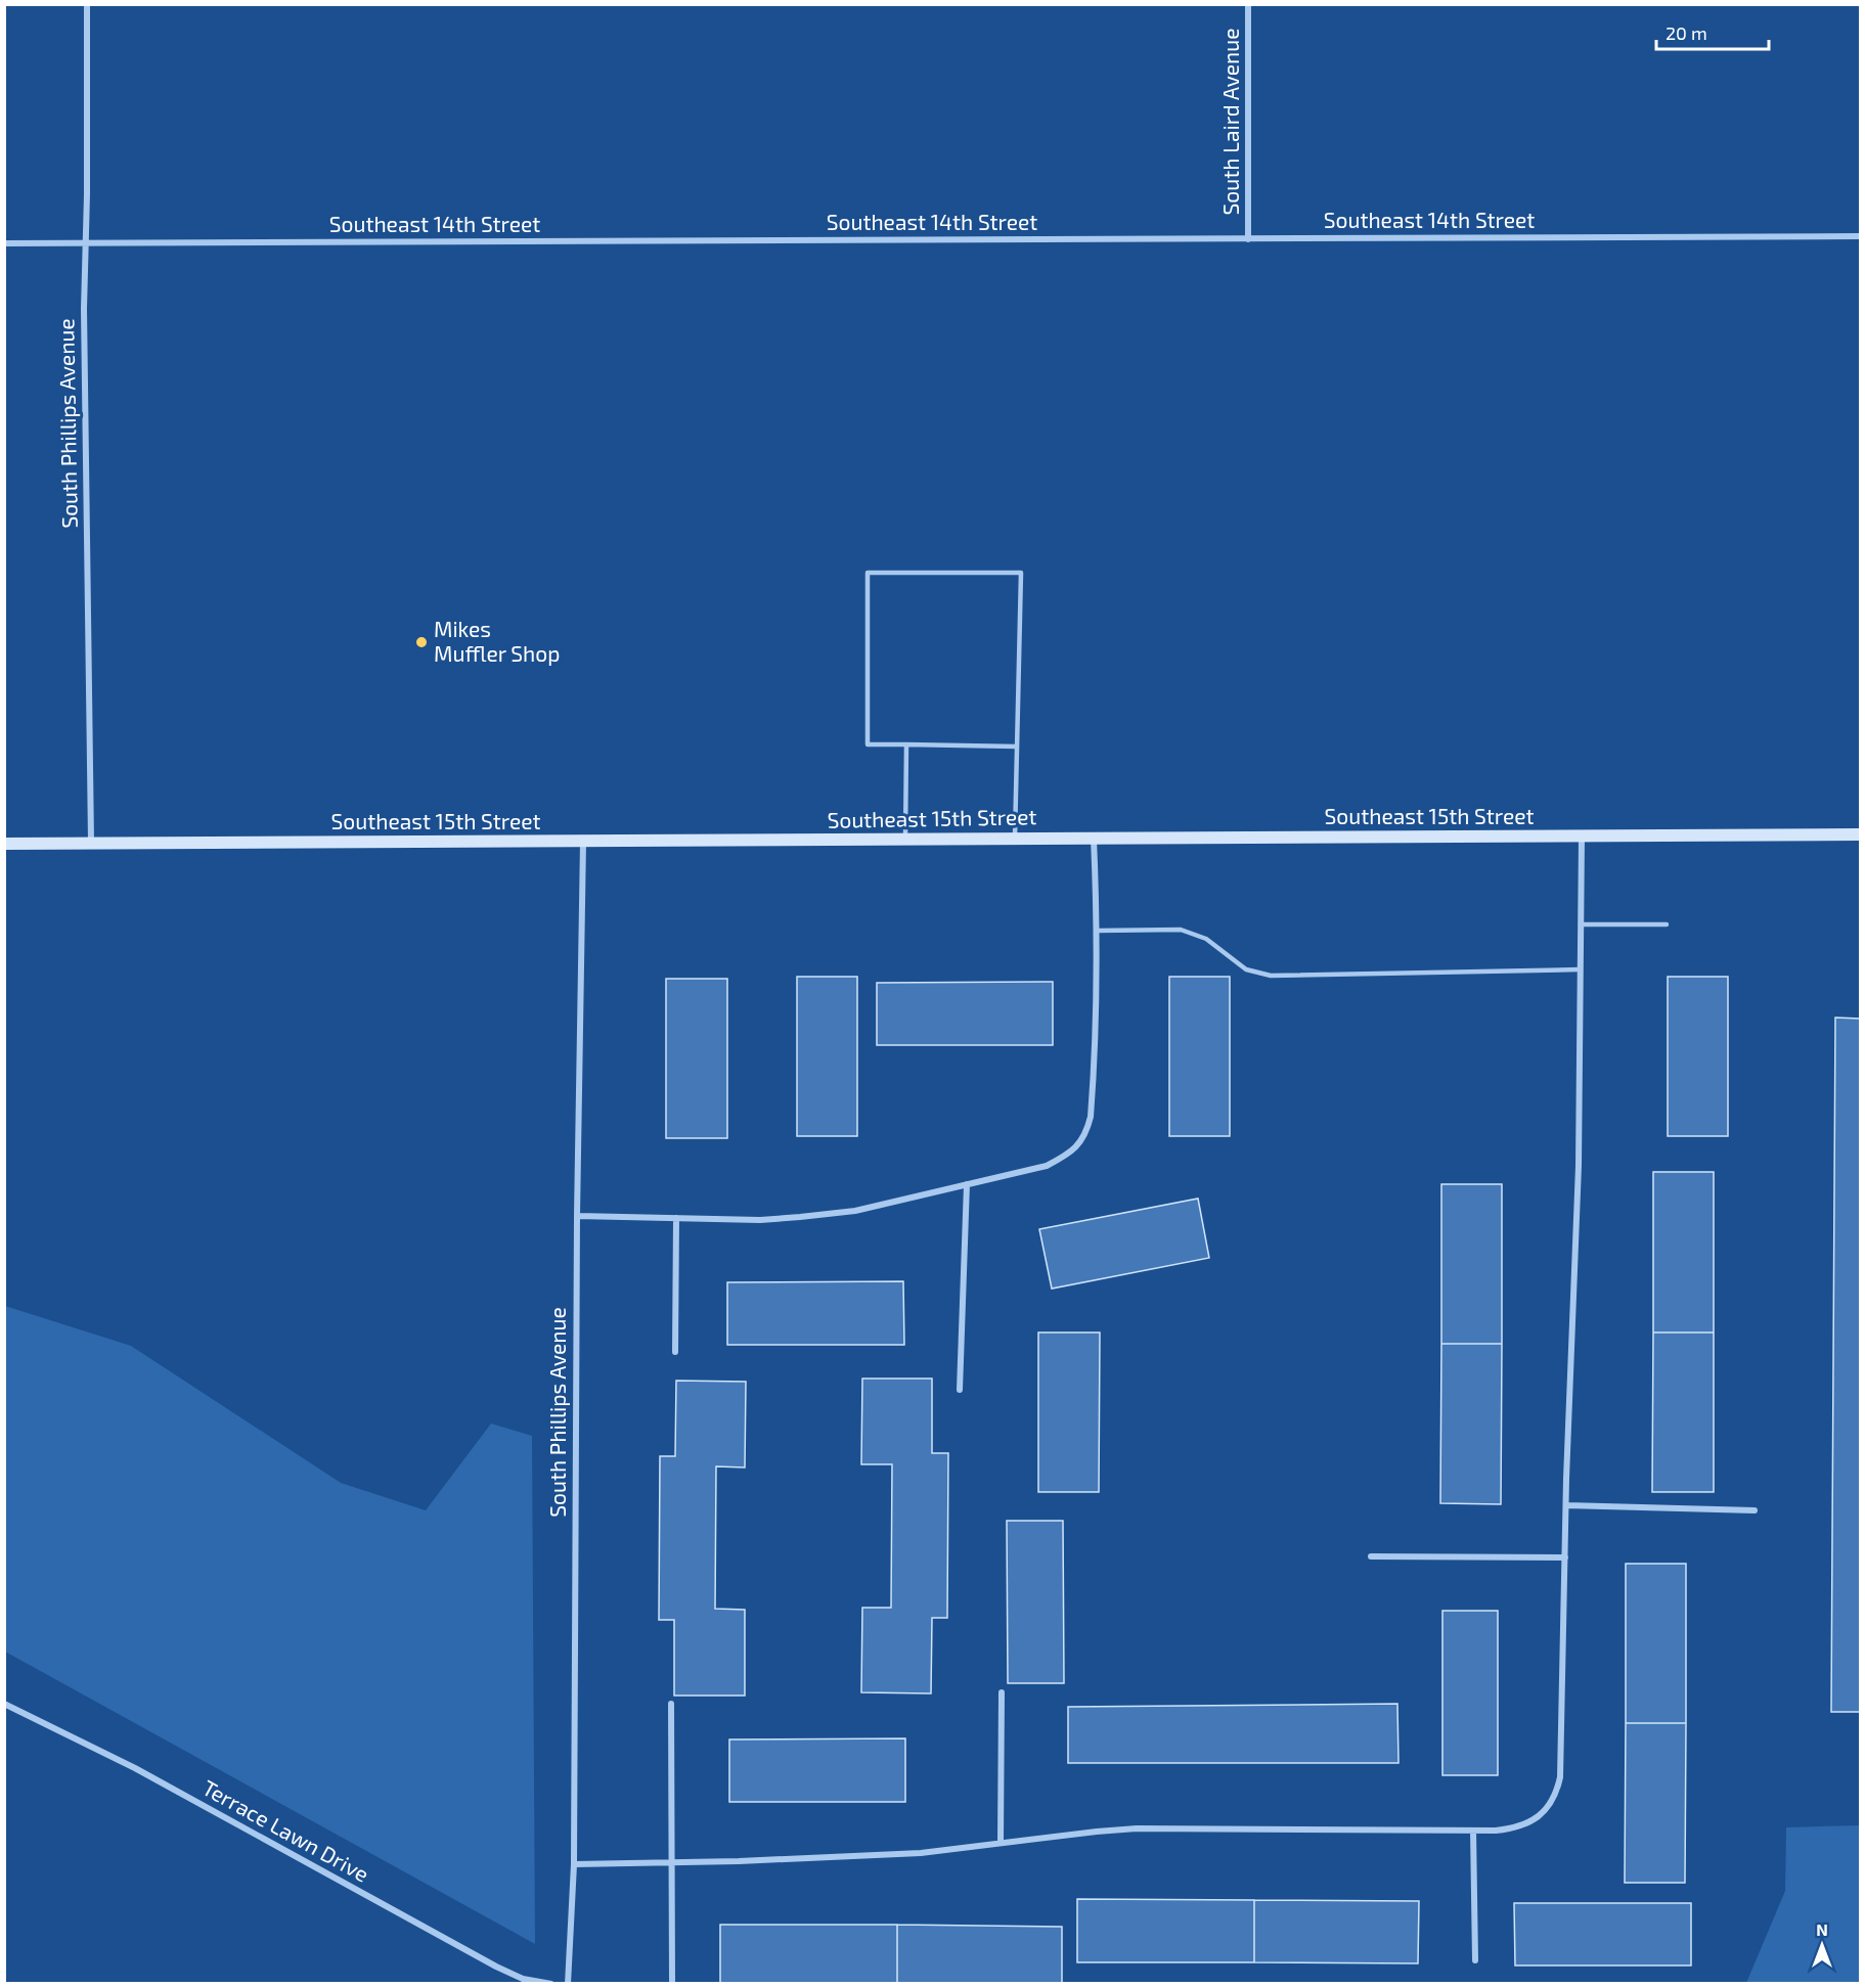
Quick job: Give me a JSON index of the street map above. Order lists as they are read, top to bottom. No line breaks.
{"streets":{"main road":["Southeast 15th Street"],"street":["South Laird Avenue","Southeast 14th Street","South Phillips Avenue","Terrace Lawn Drive"]},"crossings":[["South Laird Avenue","Southeast 14th Street"],["Southeast 14th Street","South Phillips Avenue"],["South Phillips Avenue","Southeast 15th Street"]],"places":["Mikes Muffler Shop"],"scale_bar":"20 m","north":"top"}
